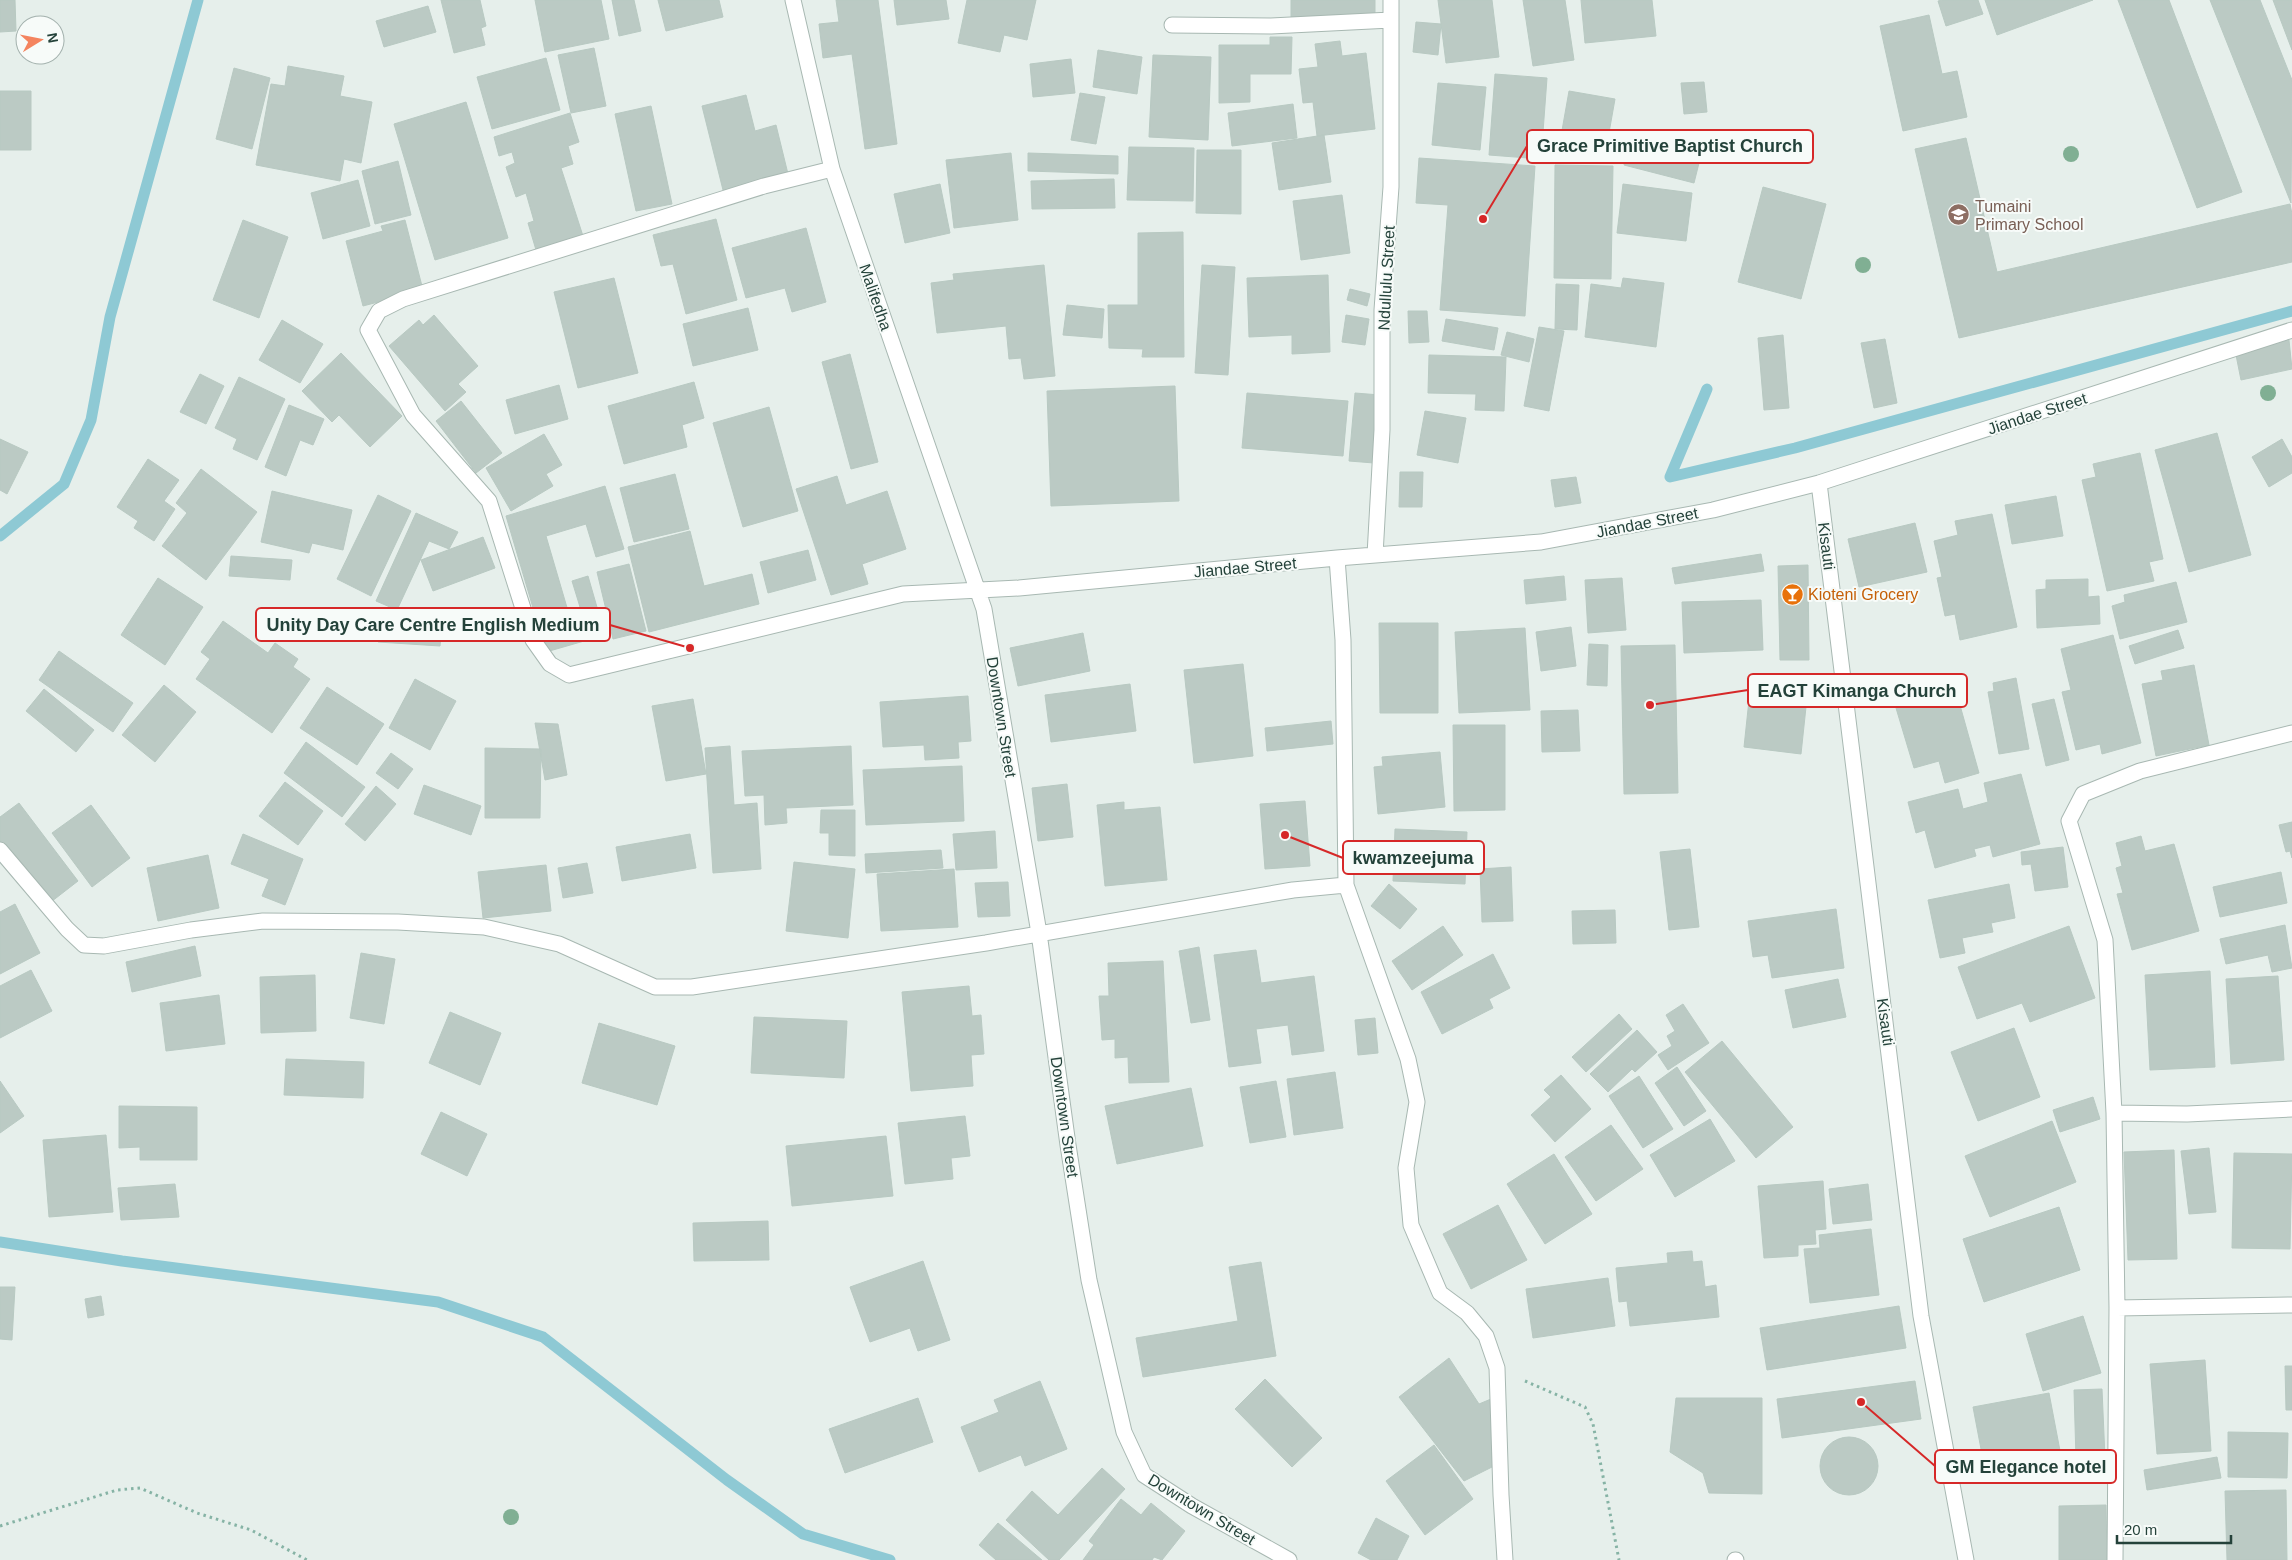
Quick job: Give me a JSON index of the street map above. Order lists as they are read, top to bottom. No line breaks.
{"streets":{"street":["Ndullulu Street","Malifedha","Jiandae Street","Kisauti","Downtown Street"]},"crossings":[["Ndullulu Street","Jiandae Street"],["Malifedha","Jiandae Street"],["Malifedha","Downtown Street"],["Jiandae Street","Kisauti"],["Jiandae Street","Downtown Street"]],"places":{"school or university":["Tumaini Primary School"],"other":["Grace Primitive Baptist Church","Unity Day Care Centre English Medium","EAGT Kimanga Church","kwamzeejuma","GM Elegance hotel"],"bar":["Kioteni Grocery"]},"scale_bar":"20 m","north":"right"}
